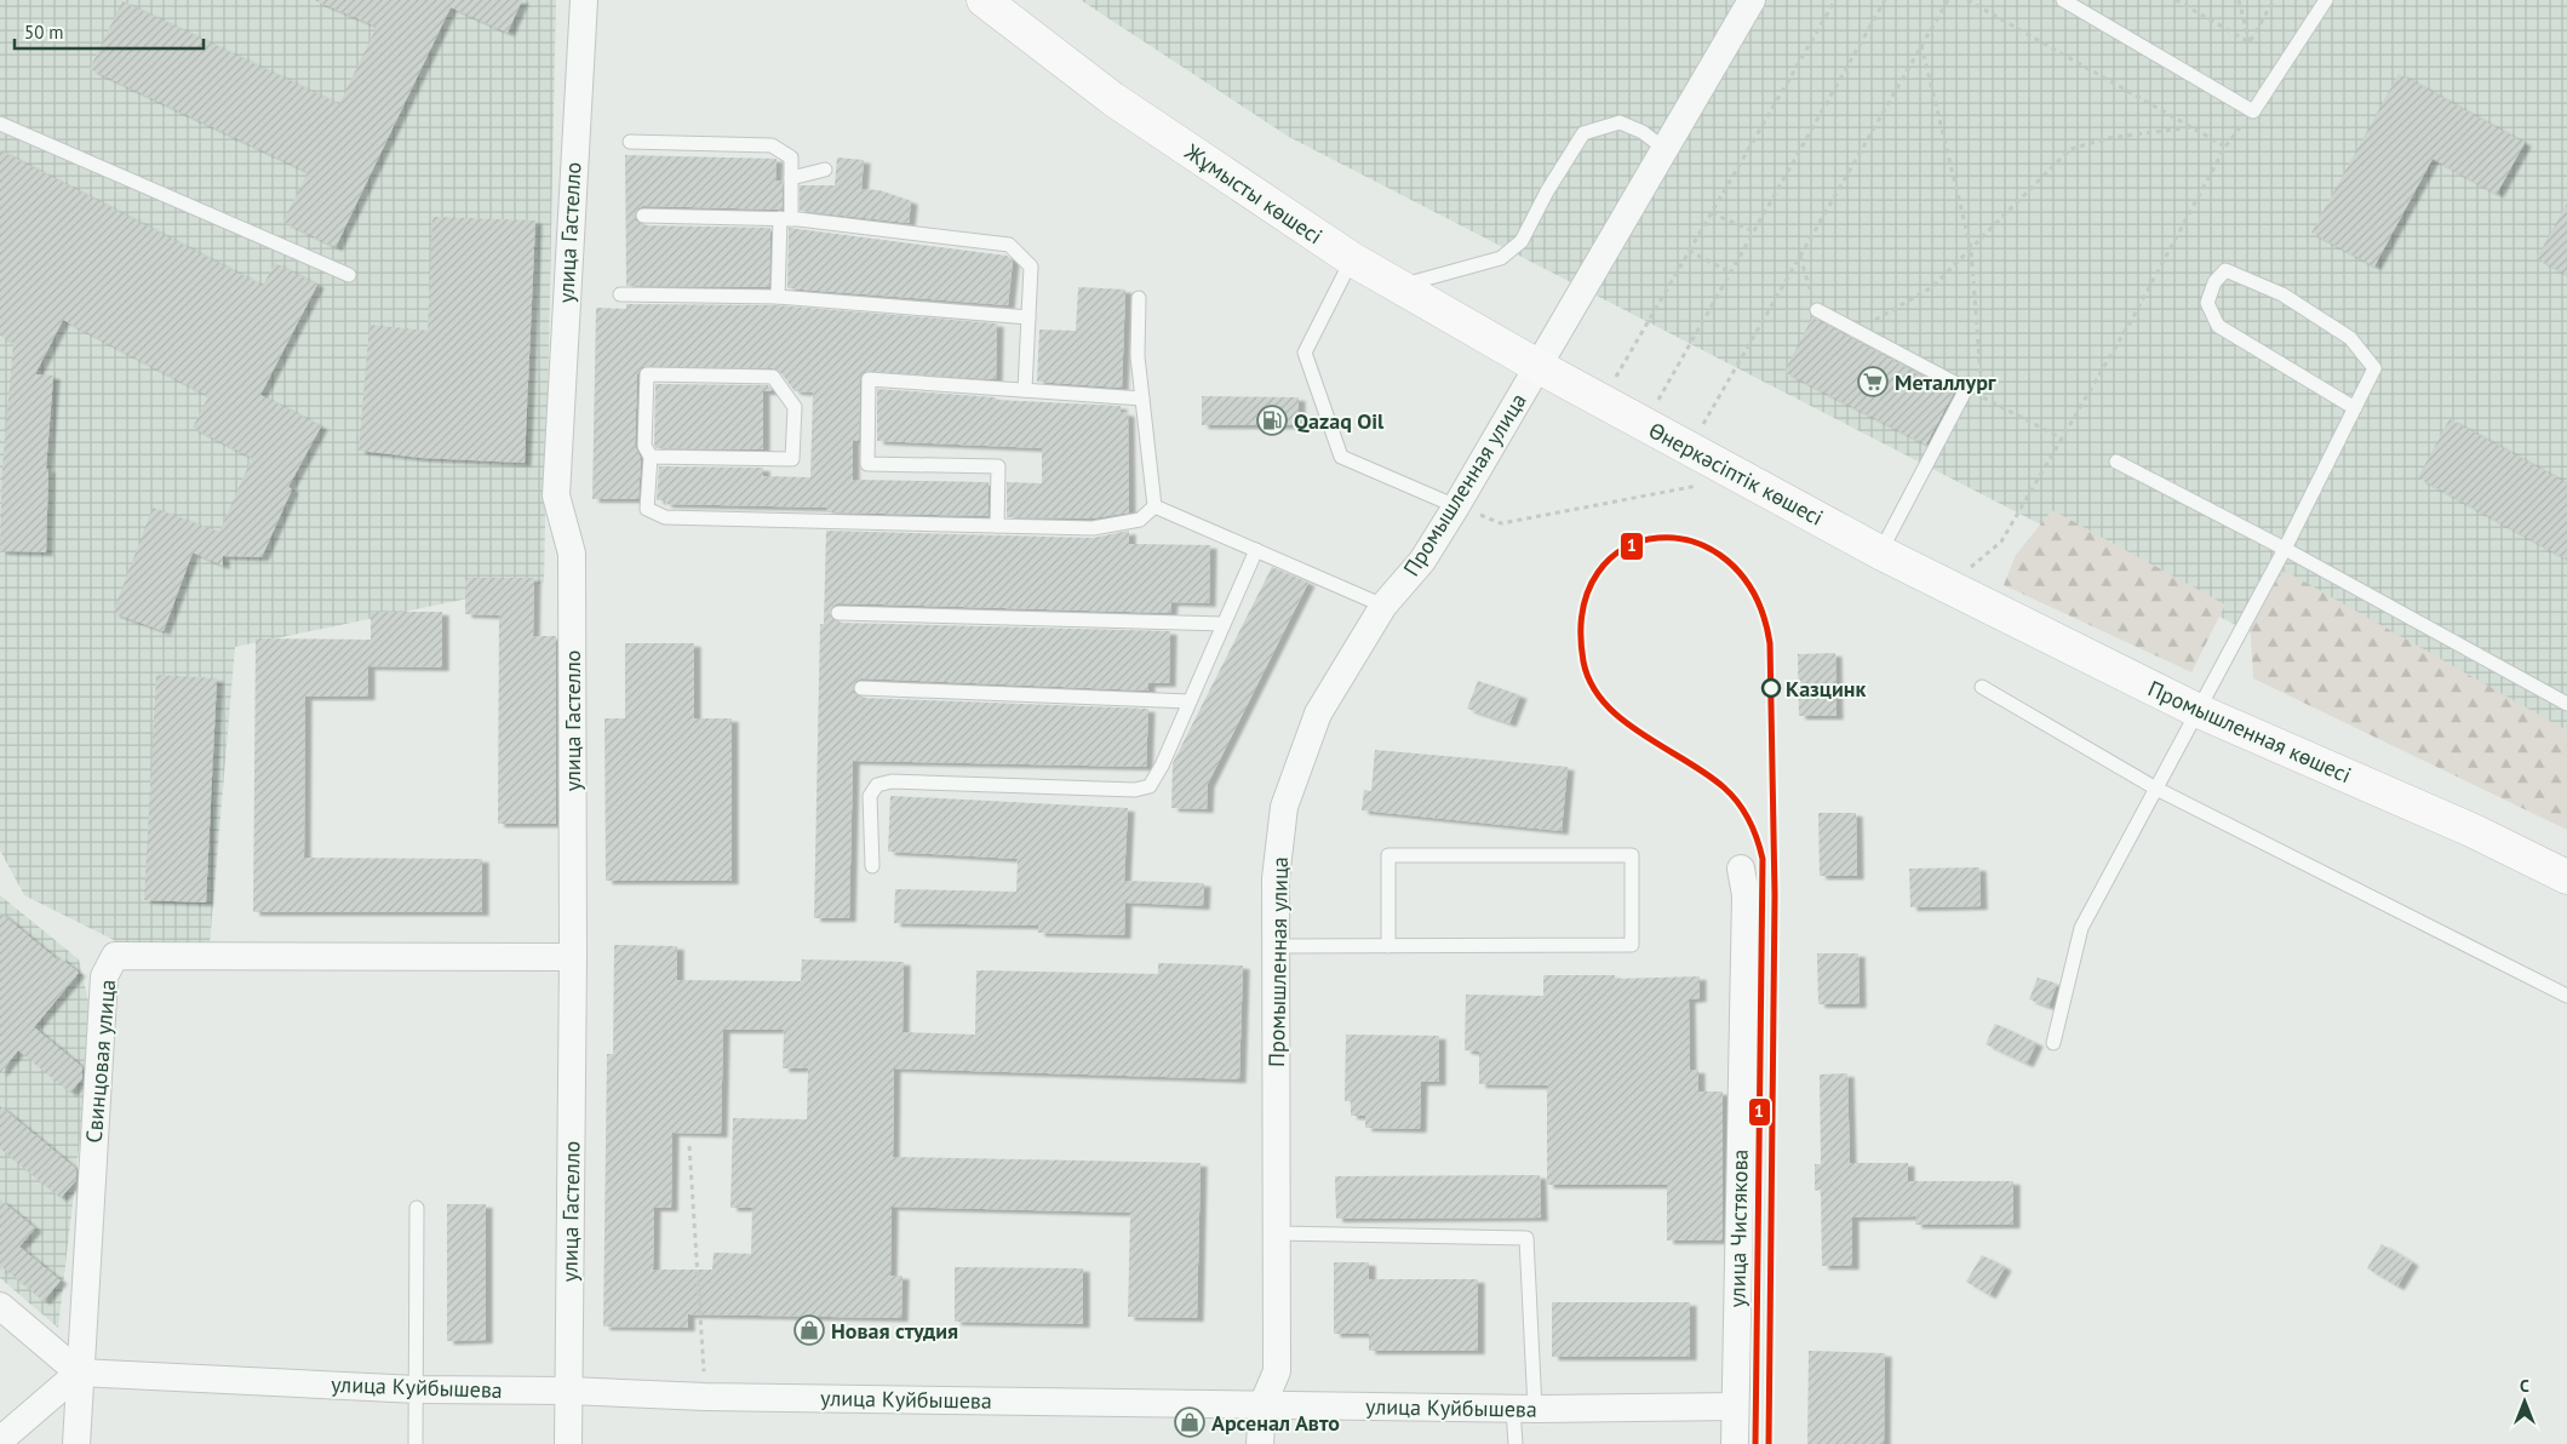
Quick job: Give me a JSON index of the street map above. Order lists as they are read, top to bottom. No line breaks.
{"streets":{"main road":["Жұмысты көшесі","Өнеркәсіптік көшесі","Промышленная көшесі"],"street":["улица Гастелло","Промышленная улица","Свинцовая улица","улица Чистякова","улица Куйбышева"]},"crossings":[["Жұмысты көшесі","Өнеркәсіптік көшесі"],["Жұмысты көшесі","Промышленная улица"],["улица Гастелло","Свинцовая улица"],["улица Гастелло","улица Куйбышева"],["Өнеркәсіптік көшесі","Промышленная улица"],["Өнеркәсіптік көшесі","Промышленная көшесі"],["Промышленная улица","улица Куйбышева"],["Свинцовая улица","улица Куйбышева"],["улица Чистякова","улица Куйбышева"]],"places":{"supermarket":["Металлург"],"fuel station":["Qazaq Oil"],"other":["Казцинк"],"shop":["Новая студия","Арсенал Авто"]},"lines":["transit line 1"],"scale_bar":"50 m","north":"top"}
